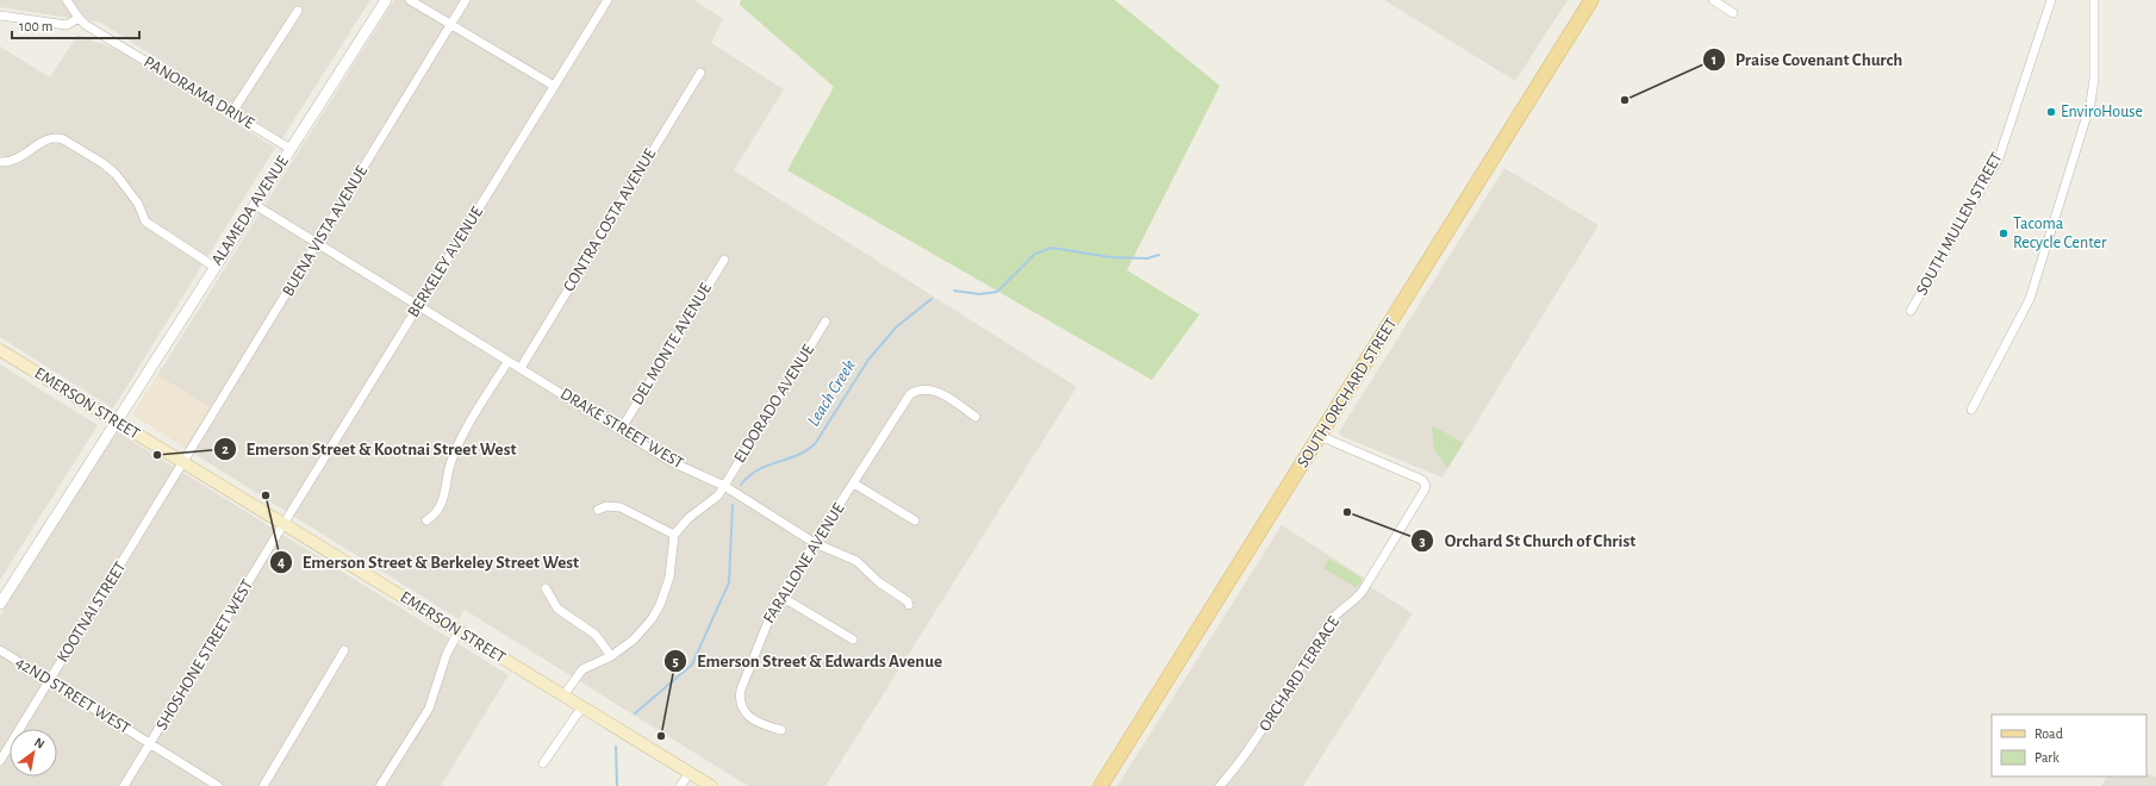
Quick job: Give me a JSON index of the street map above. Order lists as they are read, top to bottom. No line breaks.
{"streets":{"main road":["SOUTH ORCHARD STREET","EMERSON STREET"],"street":["PANORAMA DRIVE","ALAMEDA AVENUE","CONTRA COSTA AVENUE","SOUTH MULLEN STREET","BUENA VISTA AVENUE","BERKELEY AVENUE","DEL MONTE AVENUE","ELDORADO AVENUE","DRAKE STREET WEST","FARALLONE AVENUE","KOOTNAI STREET","SHOSHONE STREET WEST","ORCHARD TERRACE","42ND STREET WEST"]},"crossings":[["PANORAMA DRIVE","ALAMEDA AVENUE"],["ALAMEDA AVENUE","EMERSON STREET"],["CONTRA COSTA AVENUE","DRAKE STREET WEST"],["BUENA VISTA AVENUE","EMERSON STREET"],["BUENA VISTA AVENUE","KOOTNAI STREET"],["BERKELEY AVENUE","EMERSON STREET"],["BERKELEY AVENUE","SHOSHONE STREET WEST"],["DEL MONTE AVENUE","DRAKE STREET WEST"],["SOUTH ORCHARD STREET","ORCHARD TERRACE"],["EMERSON STREET","KOOTNAI STREET"],["EMERSON STREET","SHOSHONE STREET WEST"],["ELDORADO AVENUE","DRAKE STREET WEST"],["DRAKE STREET WEST","FARALLONE AVENUE"],["KOOTNAI STREET","42ND STREET WEST"],["SHOSHONE STREET WEST","42ND STREET WEST"]],"water":["Leach Creek"],"places":["Praise Covenant Church","EnviroHouse","Tacoma Recycle Center","Emerson Street & Kootnai Street West","Emerson Street & Berkeley Street West","Orchard St Church of Christ","Emerson Street & Edwards Avenue"],"legend":["Road","Park"],"scale_bar":"100 m","north":"top right"}
